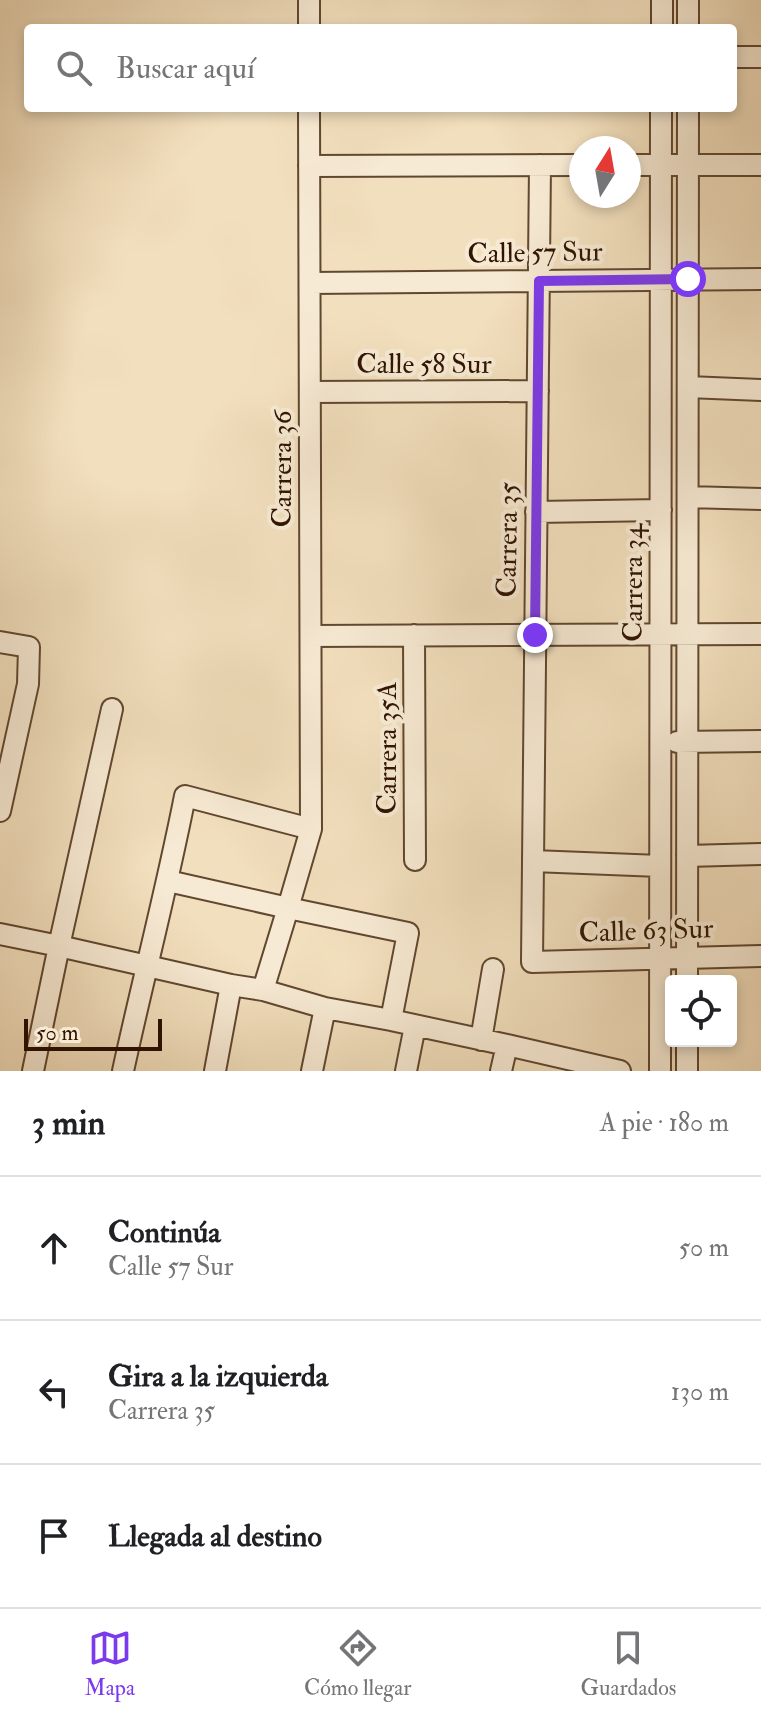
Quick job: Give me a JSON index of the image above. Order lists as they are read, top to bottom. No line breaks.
{"streets":{"street":["Calle 57 Sur","Calle 58 Sur","Carrera 36","Carrera 35","Carrera 34","Carrera 35A","Calle 63 Sur"]},"crossings":[["Calle 57 Sur","Carrera 36"],["Calle 57 Sur","Carrera 35"],["Calle 57 Sur","Carrera 34"],["Calle 58 Sur","Carrera 36"],["Calle 58 Sur","Carrera 35"],["Carrera 35","Calle 63 Sur"],["Carrera 34","Calle 63 Sur"]],"scale_bar":"50 m","north":"top","page":{"search":"Buscar aquí","scale":"50 m","heading":["3 min","A pie · 180 m"],"list":[["Continúa","Calle 57 Sur","50 m"],["Gira a la izquierda","Carrera 35","130 m"],"Llegada al destino"],"nav":["Mapa","Cómo llegar","Guardados"]}}
